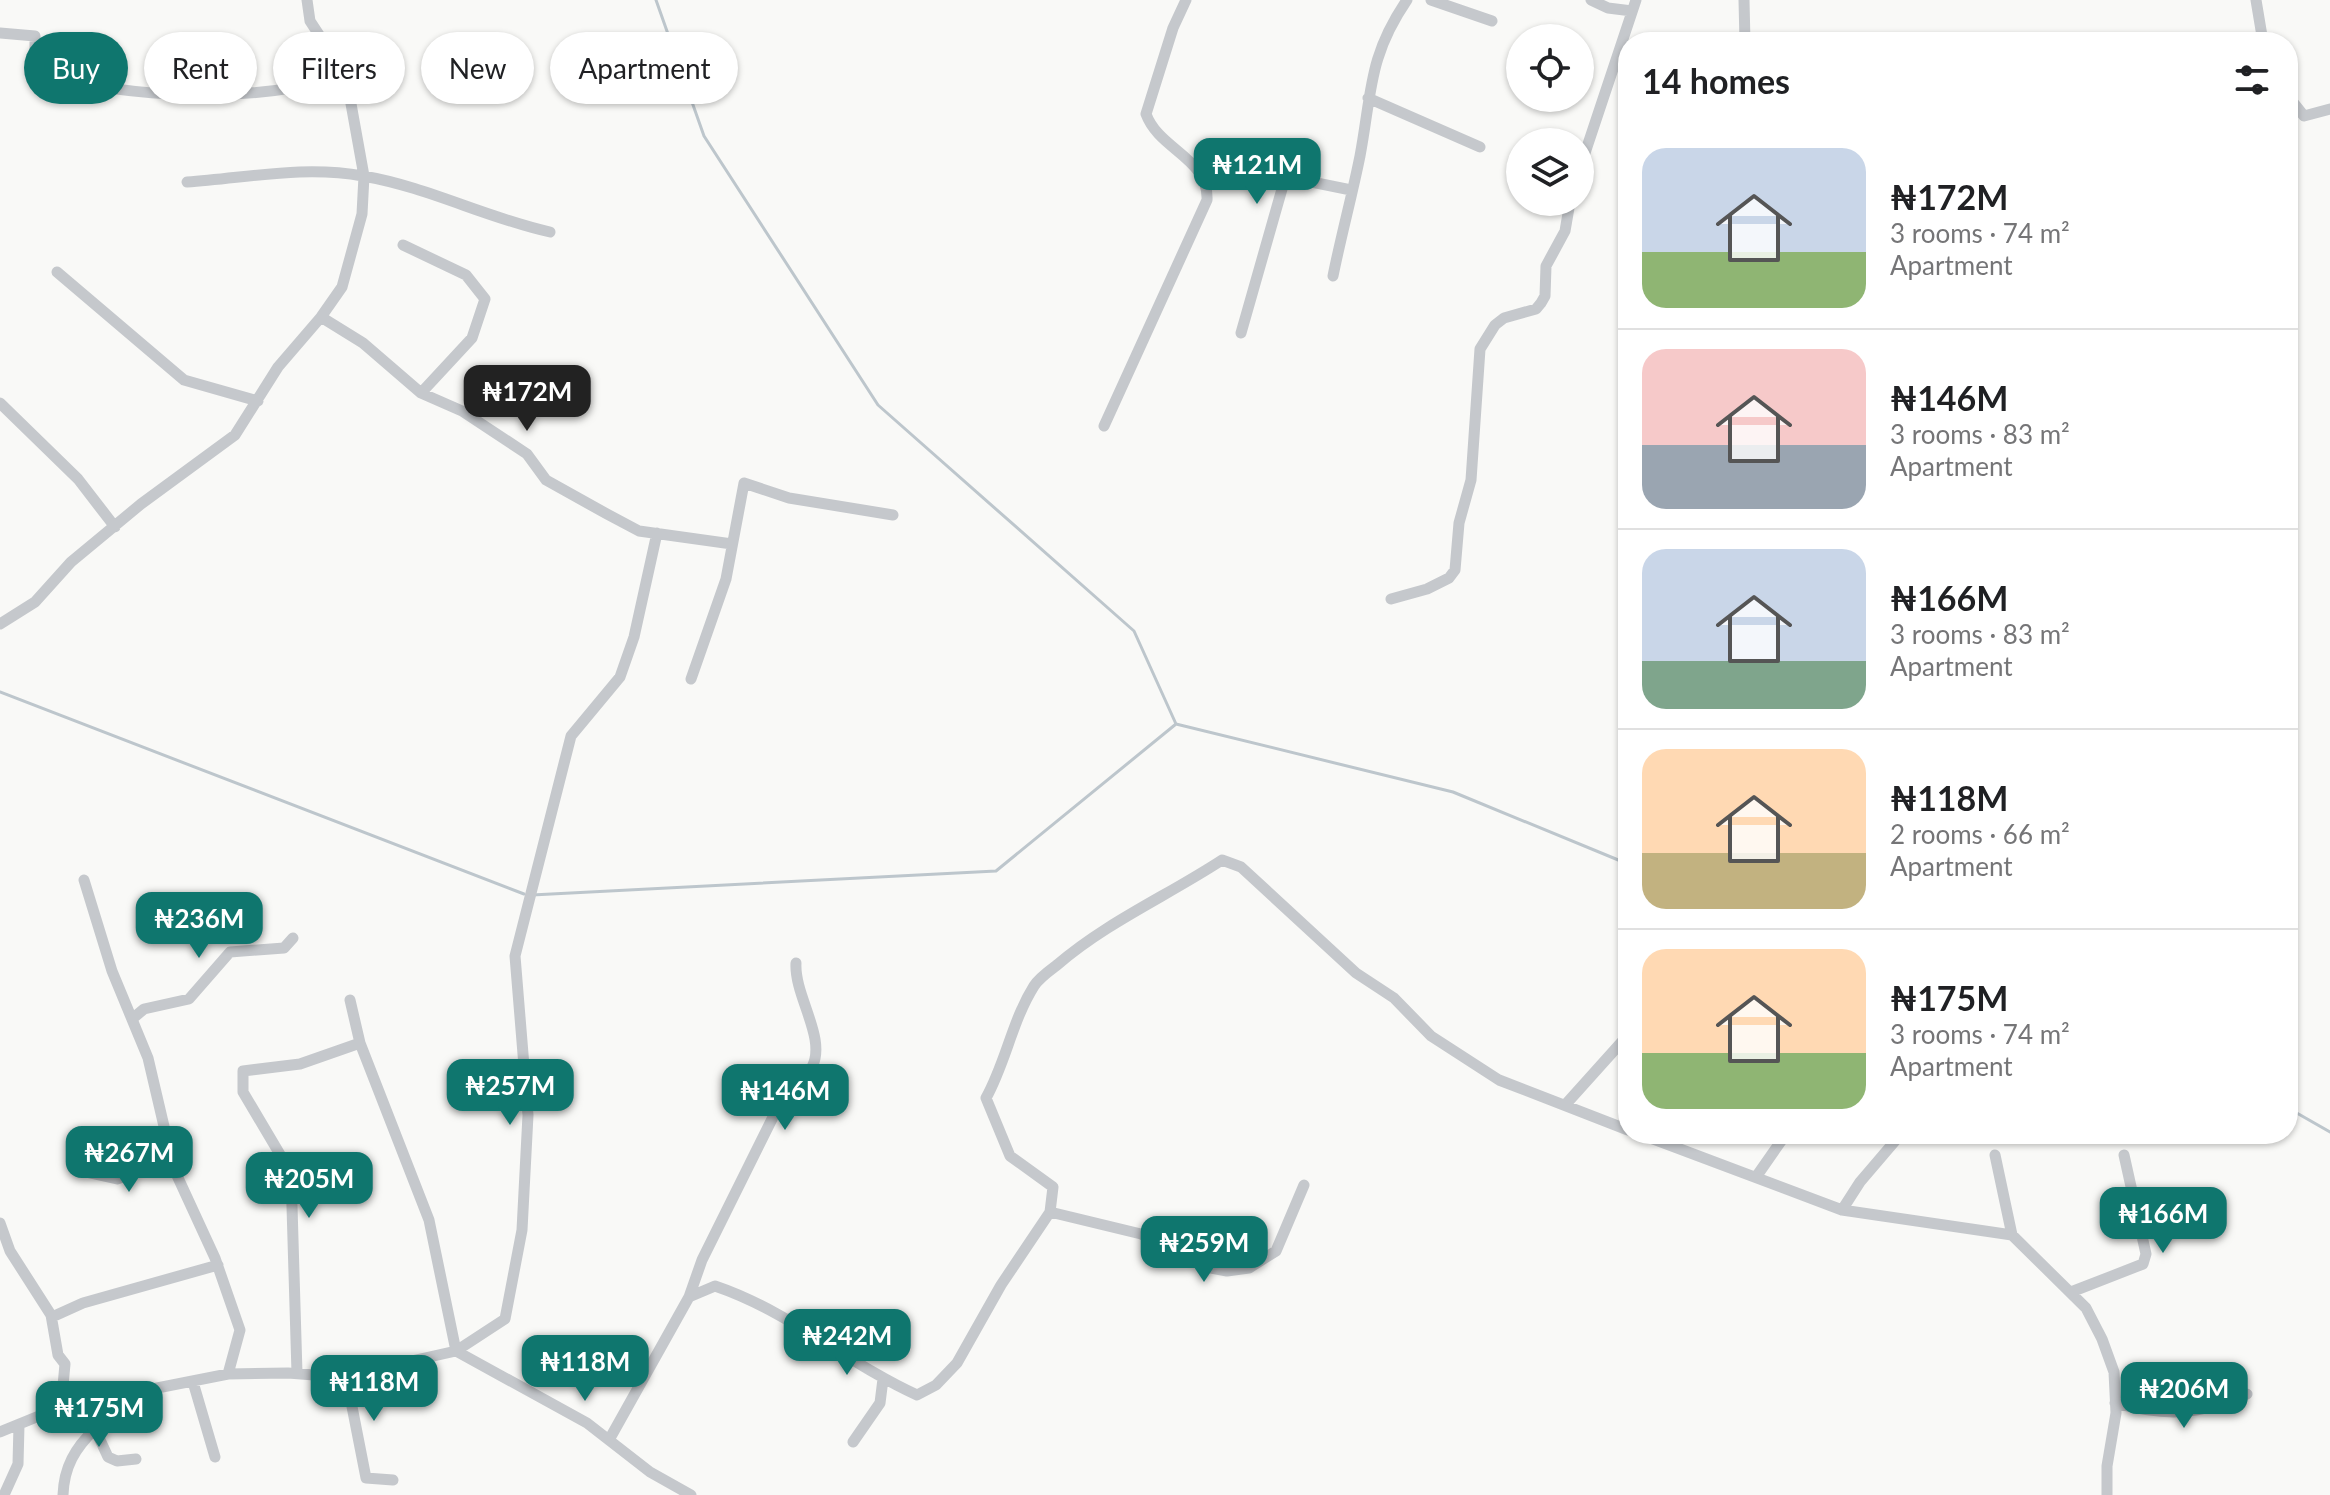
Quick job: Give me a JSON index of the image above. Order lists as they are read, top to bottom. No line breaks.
{"page":{"chip":["Buy","Rent","Filters","New","Apartment"],"heading":"14 homes","list":[{"name":"₦172M","note":"3 rooms · 74 m² · Apartment"},{"name":"₦146M","note":"3 rooms · 83 m² · Apartment"},{"name":"₦166M","note":"3 rooms · 83 m² · Apartment"},{"name":"₦118M","note":"2 rooms · 66 m² · Apartment"},{"name":"₦175M","note":"3 rooms · 74 m² · Apartment"}],"price":["₦121M","₦172M","₦236M","₦257M","₦146M","₦267M","₦205M","₦166M","₦259M","₦242M","₦118M","₦118M","₦206M","₦175M"]}}
